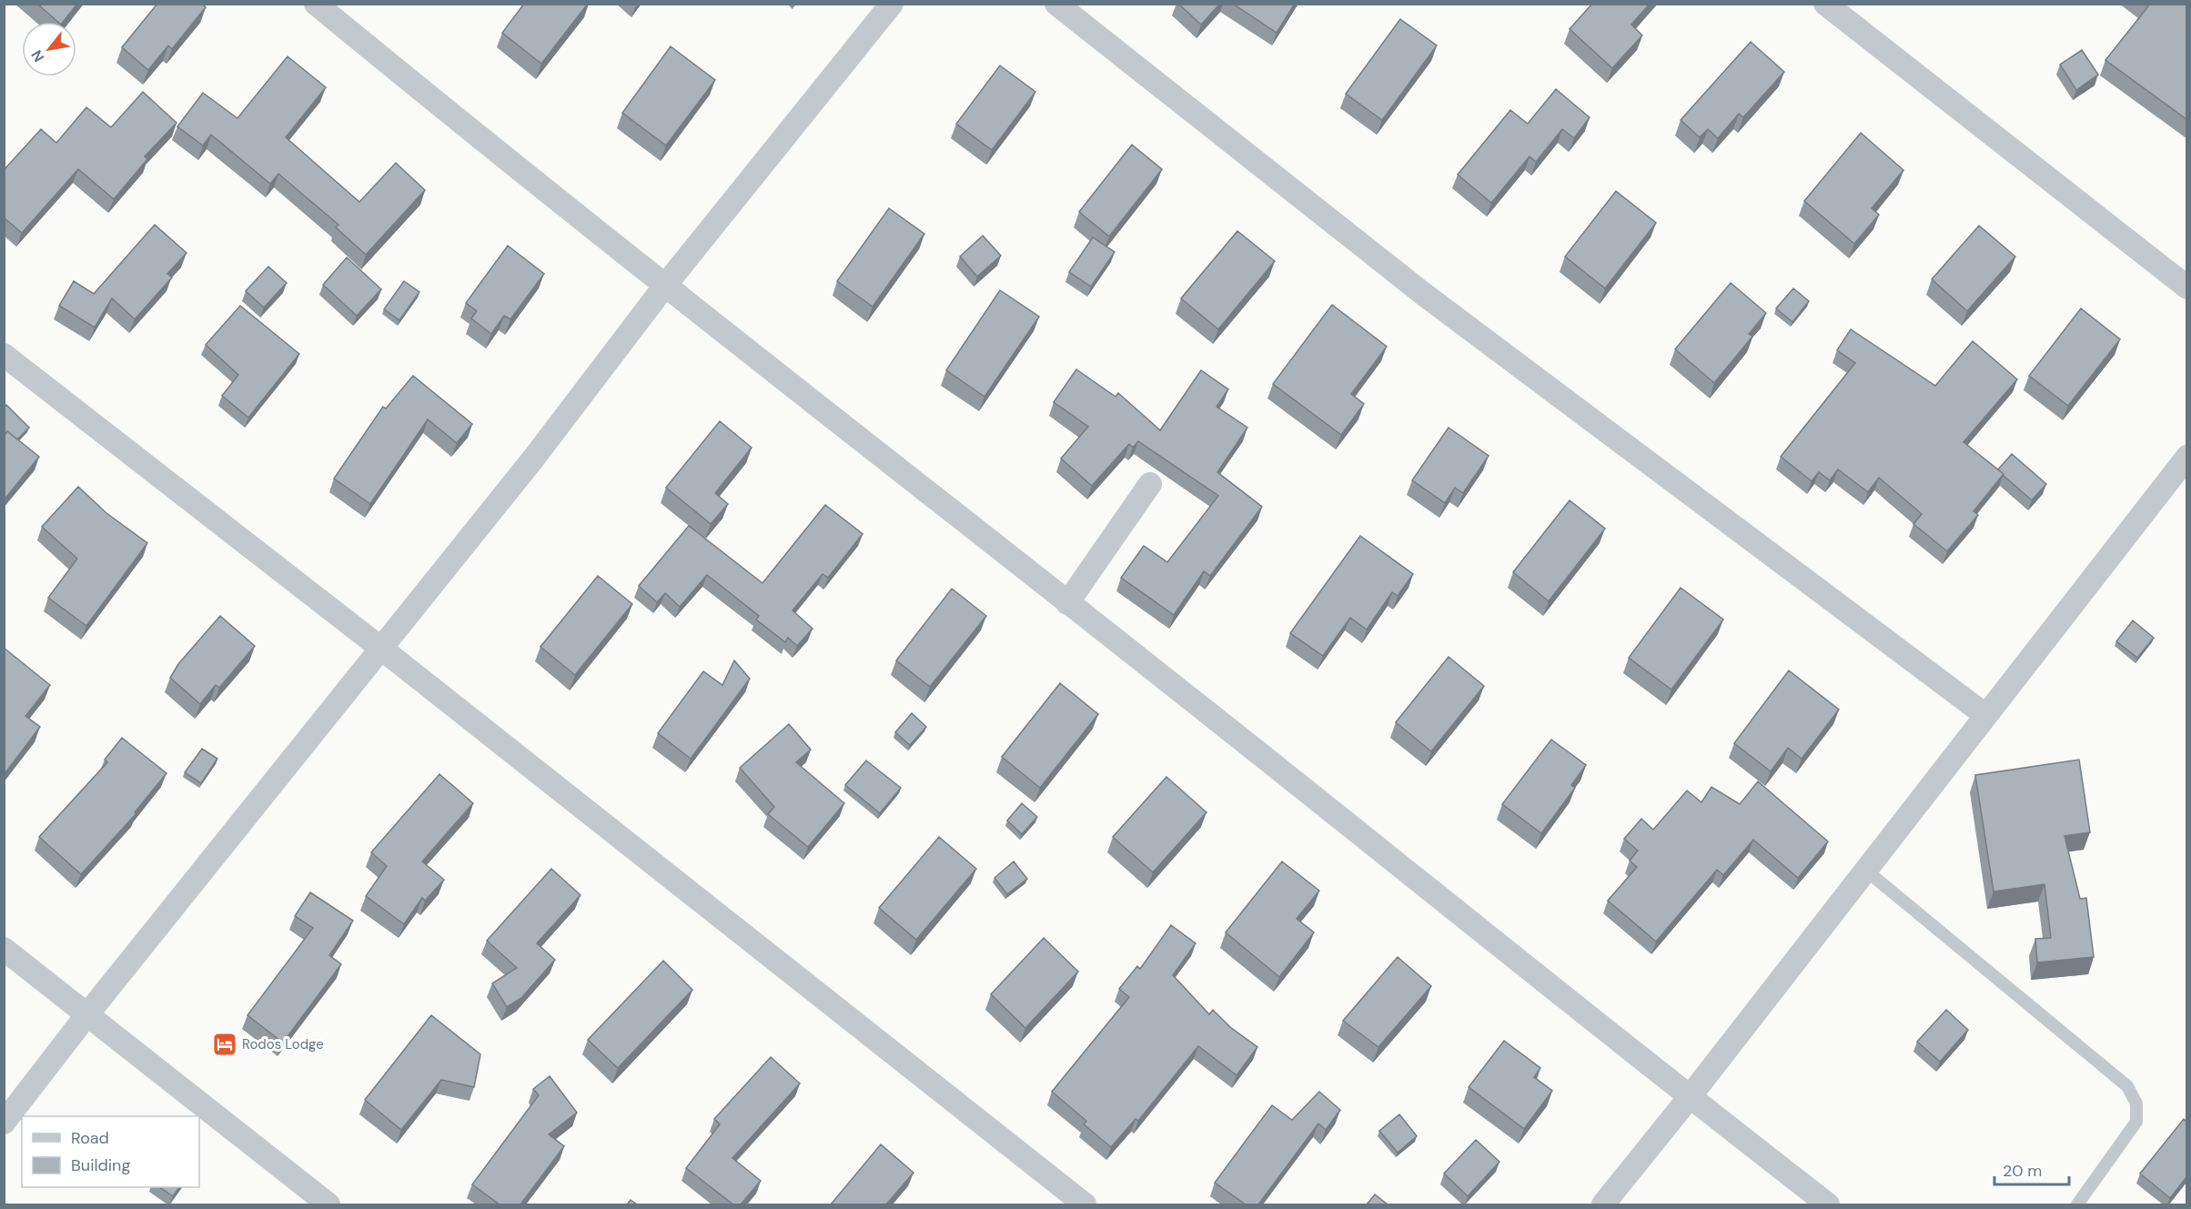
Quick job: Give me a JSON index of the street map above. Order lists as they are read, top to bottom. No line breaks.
{"places":{"hotel":["Rodos Lodge"]},"legend":["Road","Building"],"scale_bar":"20 m","north":"bottom left"}
